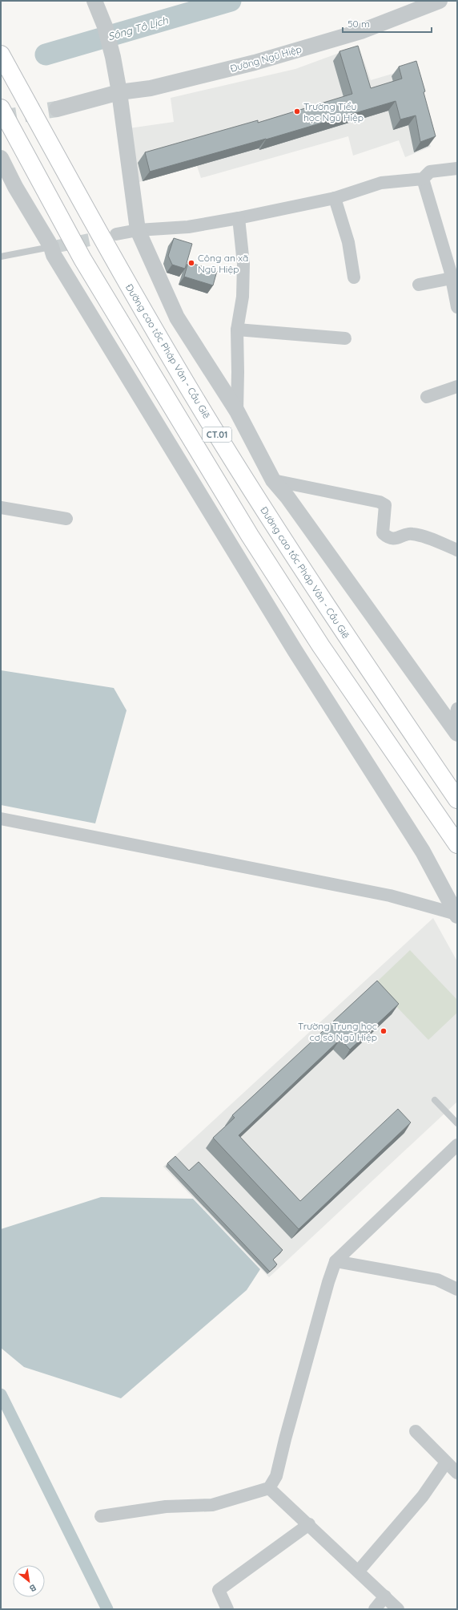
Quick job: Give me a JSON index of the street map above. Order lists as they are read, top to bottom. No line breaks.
{"streets":{"highway":["Đường cao tốc Pháp Vân - Cầu Giẽ","CT.01"],"street":["Đường Ngũ Hiệp"]},"water":["Sông Tô Lịch"],"places":["Trường Tiểu học Ngũ Hiệp","Công an xã Ngũ Hiệp","Trường Trung học cơ sở Ngũ Hiệp"],"scale_bar":"50 m","north":"bottom right"}
